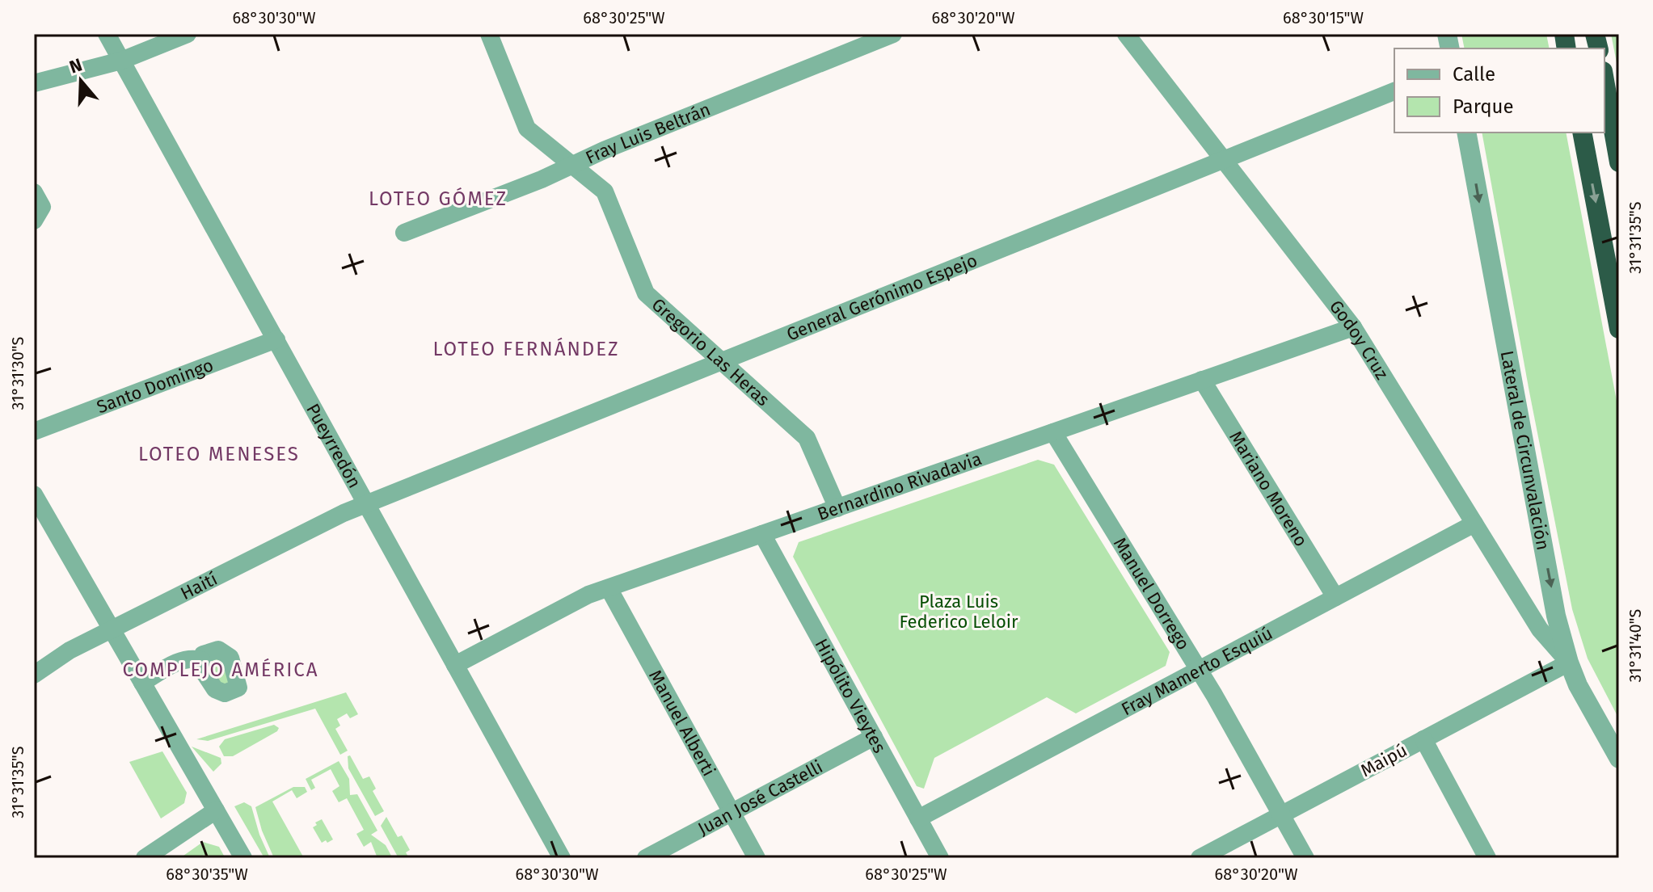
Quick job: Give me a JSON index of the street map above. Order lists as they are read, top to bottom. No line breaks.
{"streets":{"street":["Fray Luis Beltrán","General Gerónimo Espejo","Godoy Cruz","Gregorio Las Heras","Santo Domingo","Pueyrredón","Lateral de Circunvalación","Bernardino Rivadavia","Mariano Moreno","Haití","Manuel Dorrego","Fray Mamerto Esquiú","Hipólito Vieytes","Manuel Alberti","Maipú","Juan José Castelli"]},"crossings":[["Fray Luis Beltrán","Gregorio Las Heras"],["General Gerónimo Espejo","Godoy Cruz"],["General Gerónimo Espejo","Gregorio Las Heras"],["General Gerónimo Espejo","Pueyrredón"],["General Gerónimo Espejo","Haití"],["Godoy Cruz","Lateral de Circunvalación"],["Godoy Cruz","Bernardino Rivadavia"],["Godoy Cruz","Fray Mamerto Esquiú"],["Godoy Cruz","Maipú"],["Gregorio Las Heras","Bernardino Rivadavia"],["Santo Domingo","Pueyrredón"],["Pueyrredón","Bernardino Rivadavia"],["Pueyrredón","Haití"],["Lateral de Circunvalación","Maipú"],["Bernardino Rivadavia","Mariano Moreno"],["Bernardino Rivadavia","Manuel Dorrego"],["Bernardino Rivadavia","Hipólito Vieytes"],["Bernardino Rivadavia","Manuel Alberti"],["Mariano Moreno","Fray Mamerto Esquiú"],["Manuel Dorrego","Fray Mamerto Esquiú"],["Manuel Dorrego","Maipú"],["Fray Mamerto Esquiú","Hipólito Vieytes"],["Hipólito Vieytes","Juan José Castelli"],["Manuel Alberti","Juan José Castelli"]],"one_way":["Lateral de Circunvalación"],"districts":["LOTEO GÓMEZ","LOTEO FERNÁNDEZ","LOTEO MENESES","COMPLEJO AMÉRICA"],"parks":["Plaza Luis Federico Leloir"],"legend":["Calle","Parque"],"north":"top","coordinates":["68°30'30\"W","68°30'25\"W","68°30'20\"W","68°30'15\"W","31°31'35\"S","31°31'30\"S","31°31'40\"S","68°30'35\"W"]}
